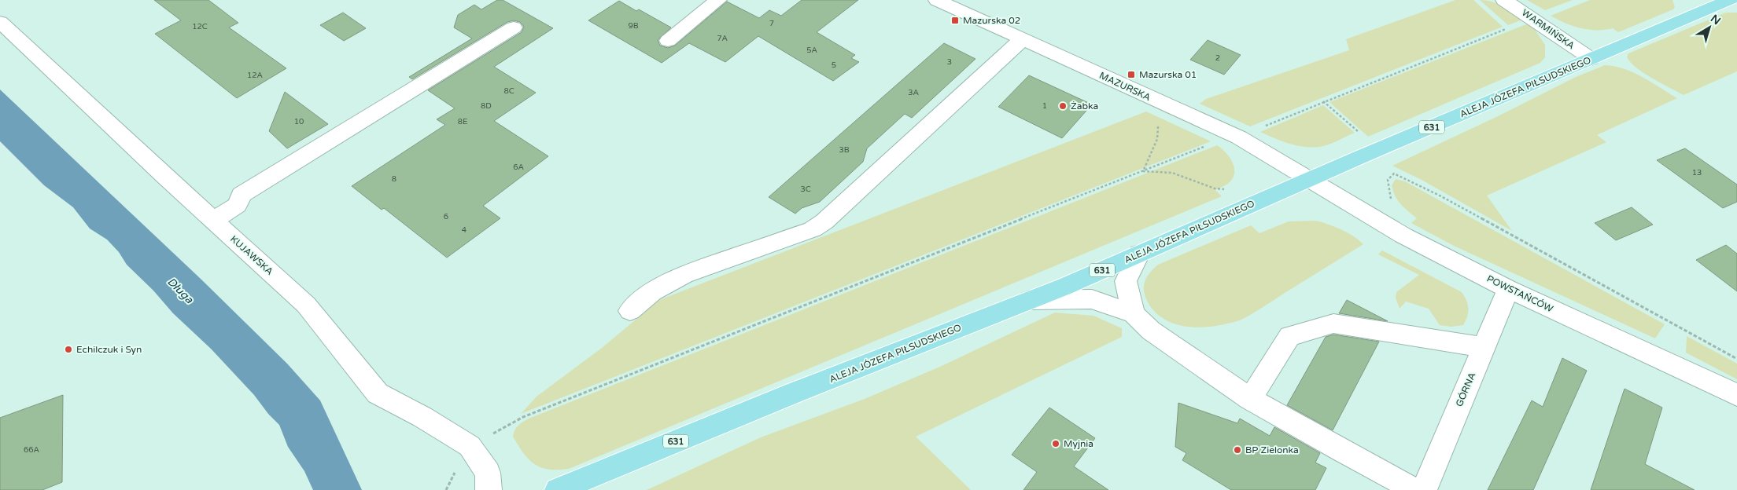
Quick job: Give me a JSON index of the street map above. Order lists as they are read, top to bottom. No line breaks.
{"streets":{"main road":["ALEJA JÓZEFA PIŁSUDSKIEGO","631"],"street":["WARMIŃSKA","MAZURSKA","KUJAWSKA","POWSTAŃCÓW","GÓRNA"]},"crossings":[["WARMIŃSKA","ALEJA JÓZEFA PIŁSUDSKIEGO"],["MAZURSKA","ALEJA JÓZEFA PIŁSUDSKIEGO"],["MAZURSKA","POWSTAŃCÓW"],["ALEJA JÓZEFA PIŁSUDSKIEGO","POWSTAŃCÓW"],["POWSTAŃCÓW","GÓRNA"]],"water":["Długa"],"places":{"transit":["Mazurska 02","Mazurska 01"],"other":["Żabka","Echilczuk i Syn","Myjnia","BP Zielonka"]},"house_numbers":["7","9B","12C","7A","5A","2","3","5","12A","8C","3A","8D","1","10","8E","3B","6A","13","8","3C","6","4","66A"],"north":"top right"}
